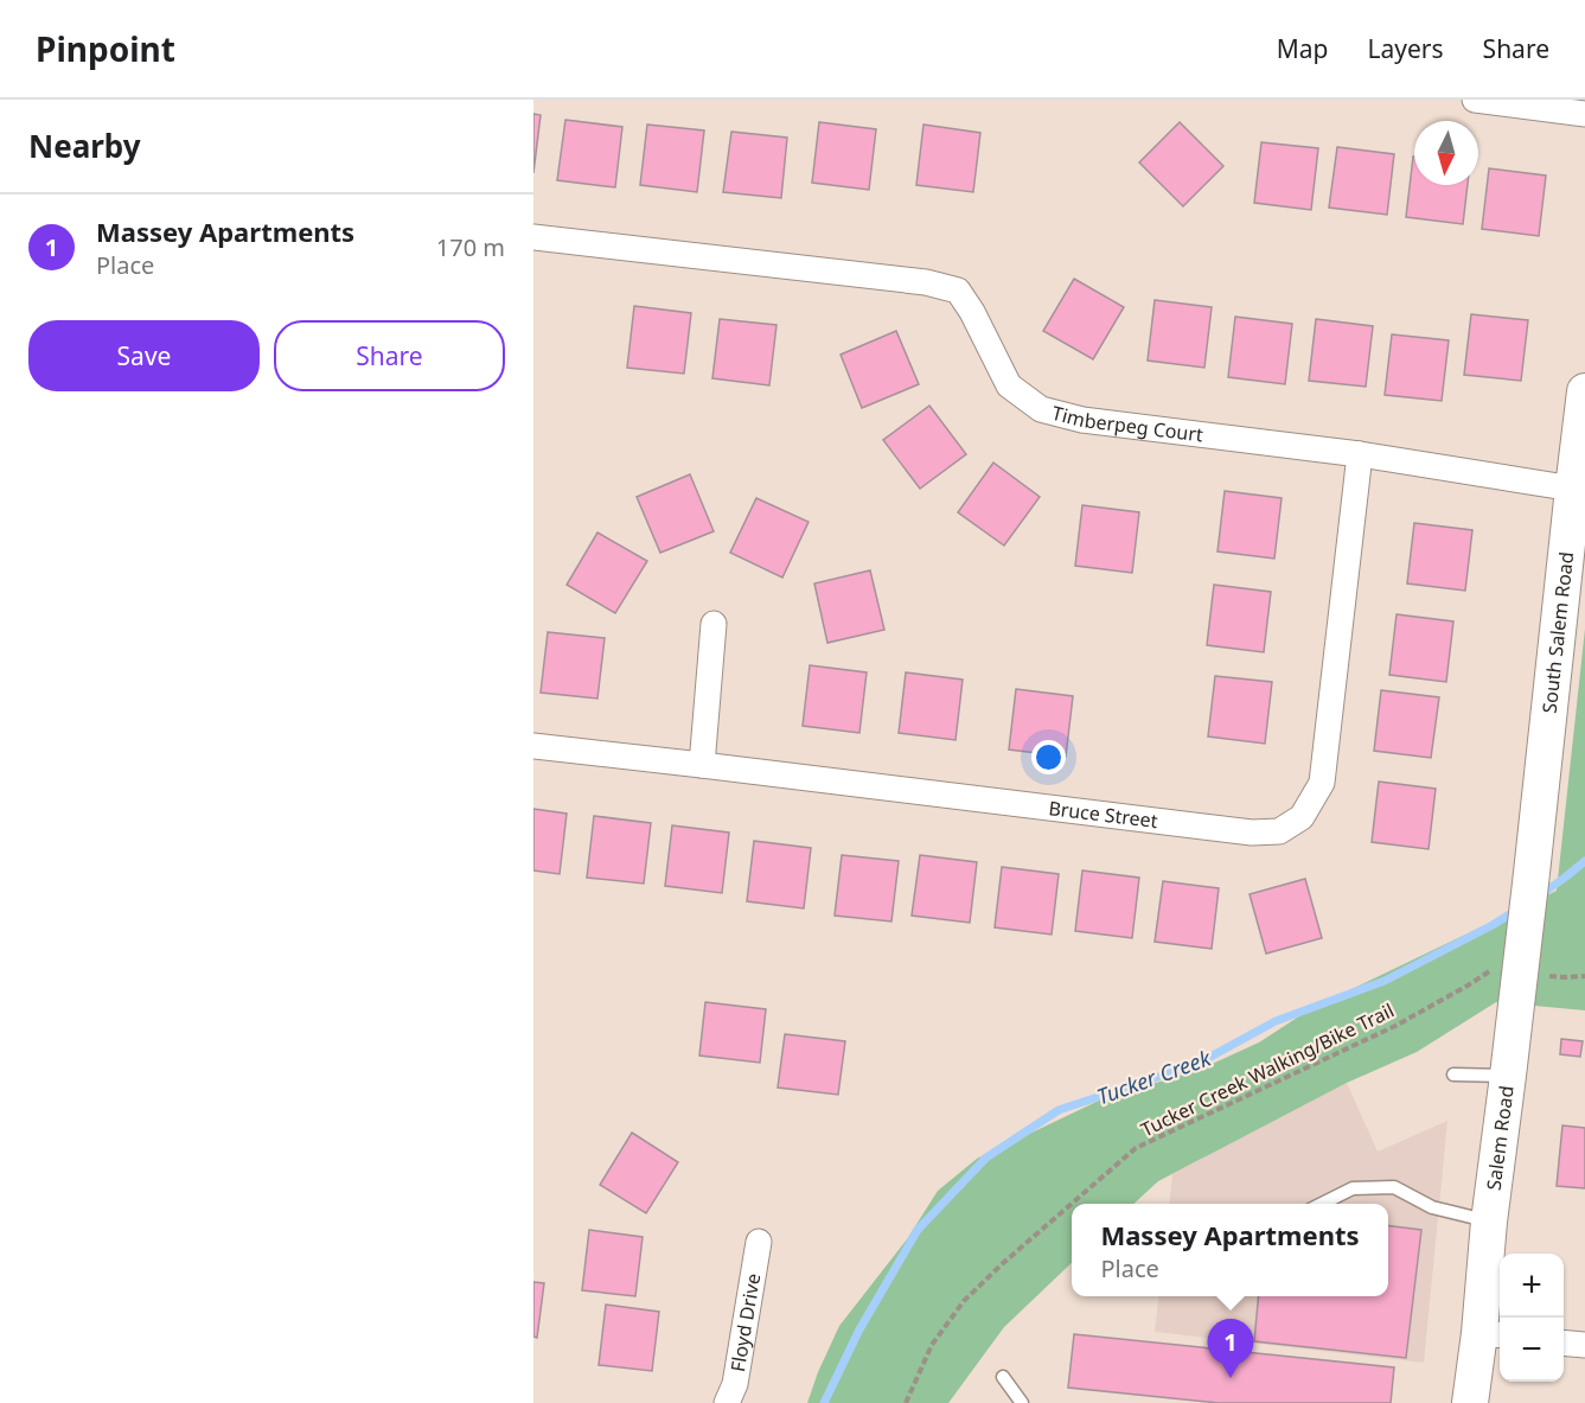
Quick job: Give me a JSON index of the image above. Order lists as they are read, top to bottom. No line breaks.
{"streets":{"main road":["South Salem Road","Salem Road"],"street":["Timberpeg Court","Bruce Street","Floyd Drive"],"path":["Tucker Creek Walking/Bike Trail"]},"crossings":[["Timberpeg Court","South Salem Road"],["Timberpeg Court","Bruce Street"],["South Salem Road","Salem Road"]],"water":["Tucker Creek"],"north":"bottom","page":{"header":"Pinpoint","nav":["Map","Layers","Share"],"heading":"Nearby","list":[{"mark":"1","name":"Massey Apartments","note":"Place","value":"170 m"}],"buttons":["Save","Share"],"popup":["Massey Apartments","Place"],"map_buttons":["+","−"],"pins":"1"}}
